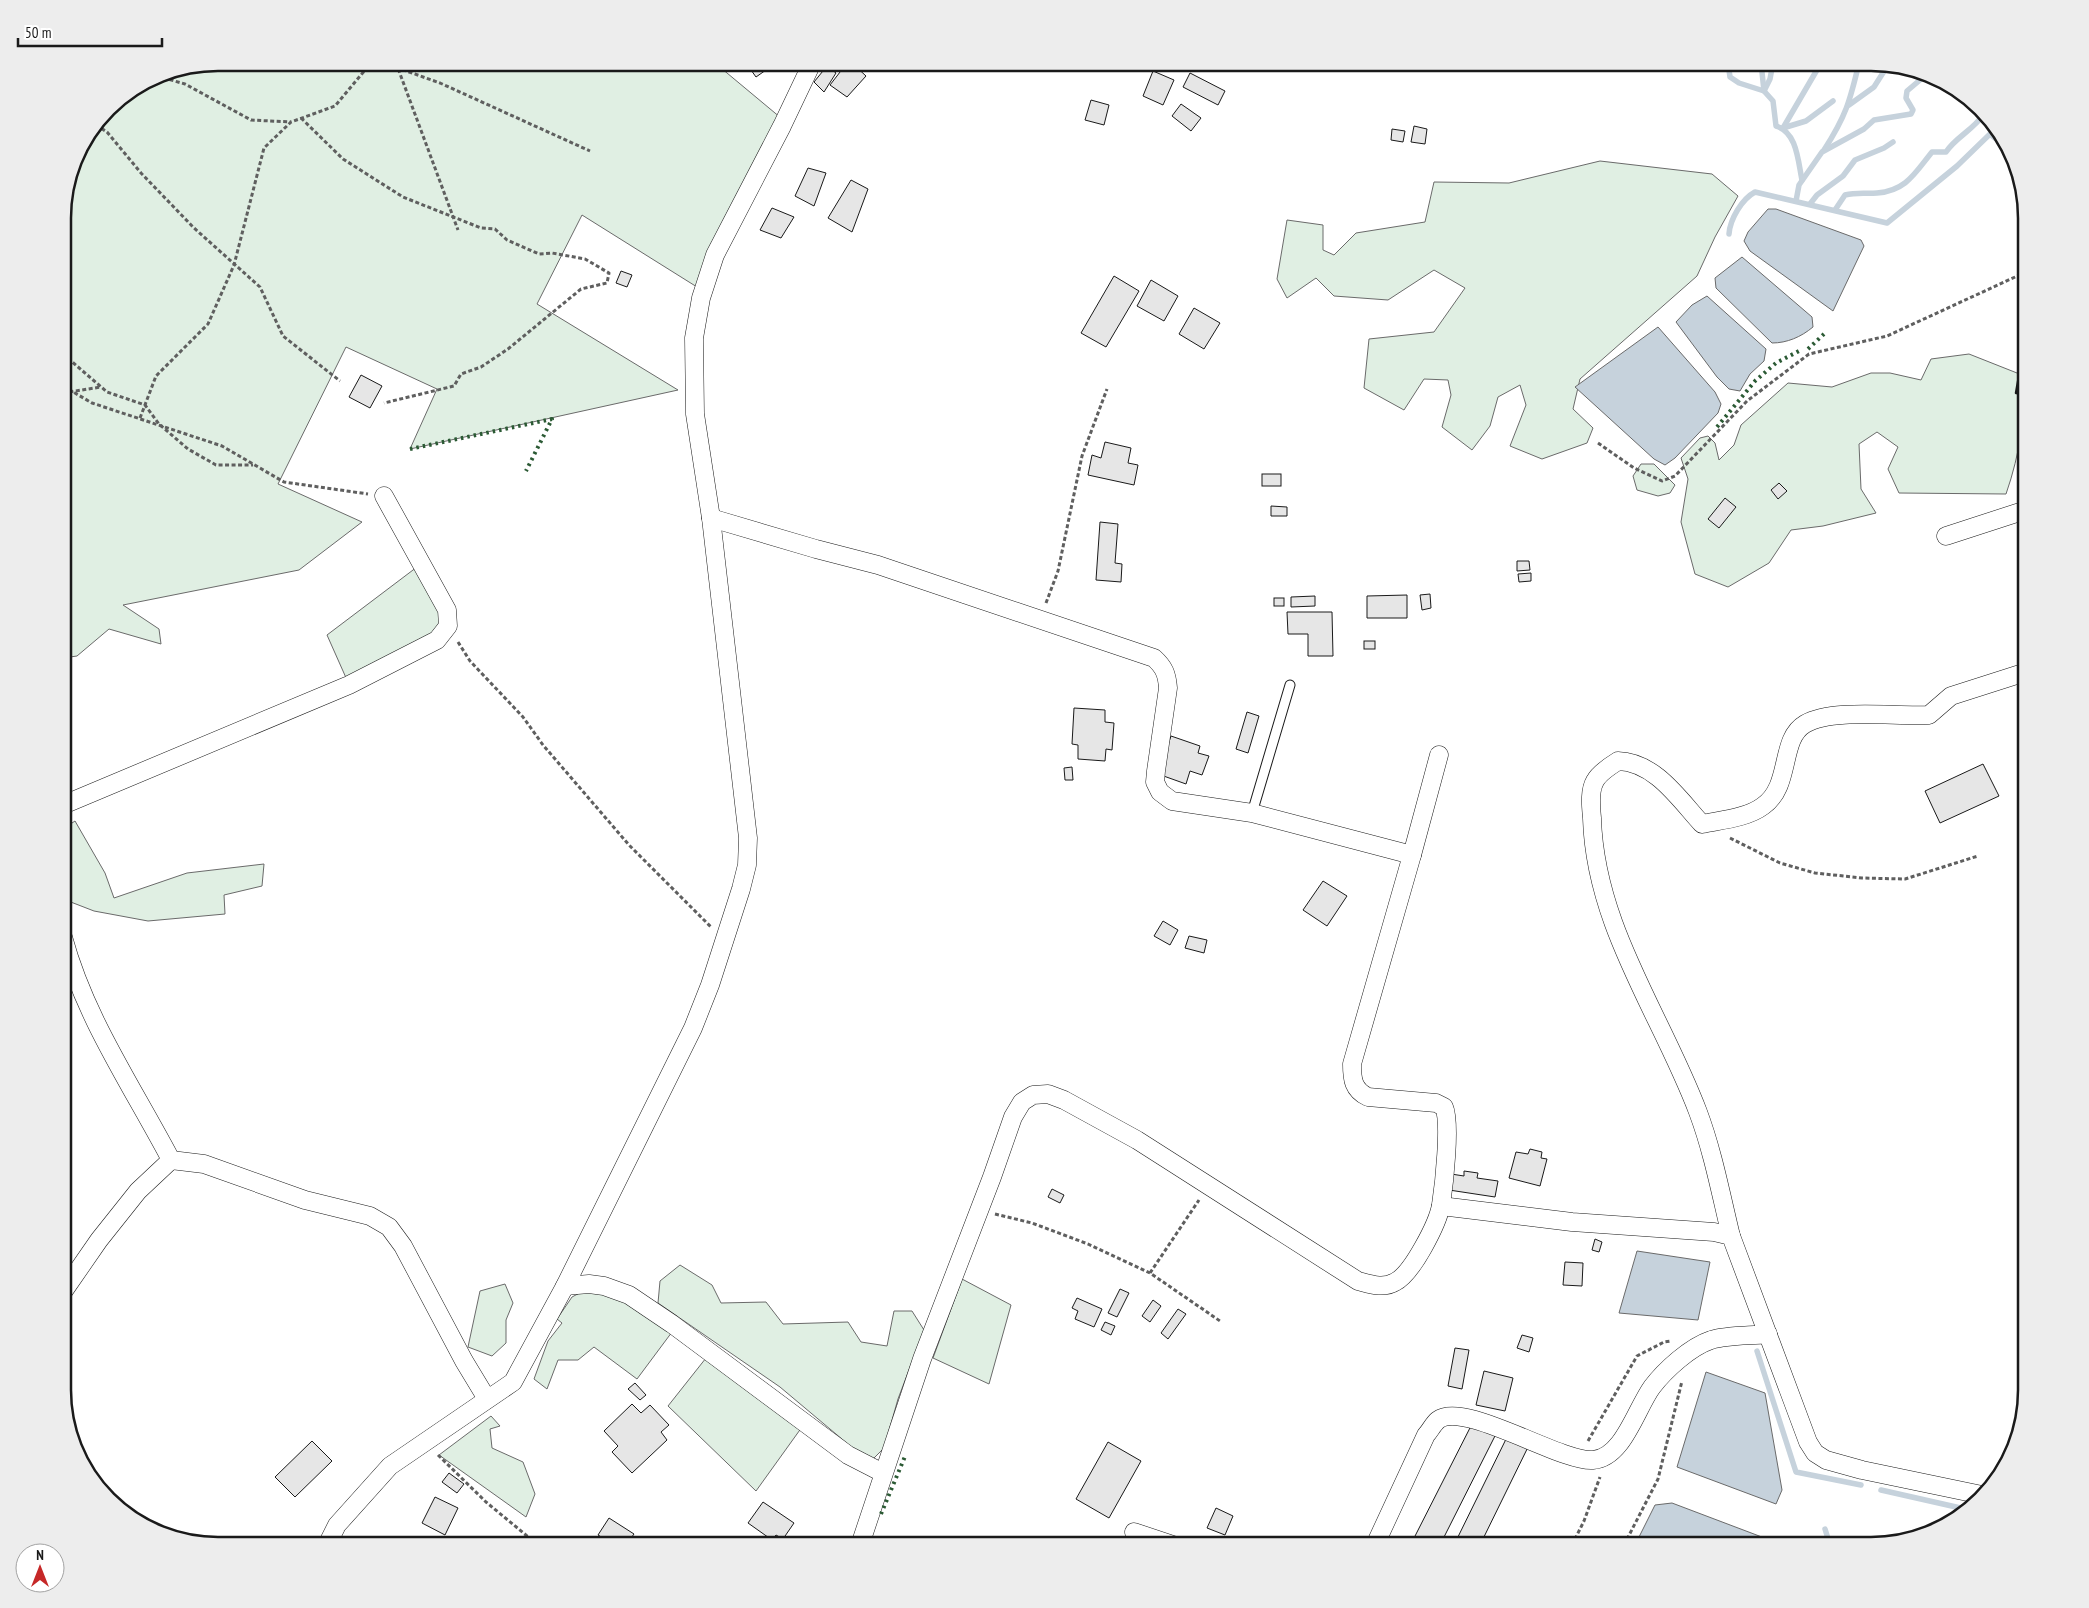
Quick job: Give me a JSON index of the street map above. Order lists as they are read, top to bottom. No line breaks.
{"scale_bar":"50 m","north":"top"}
